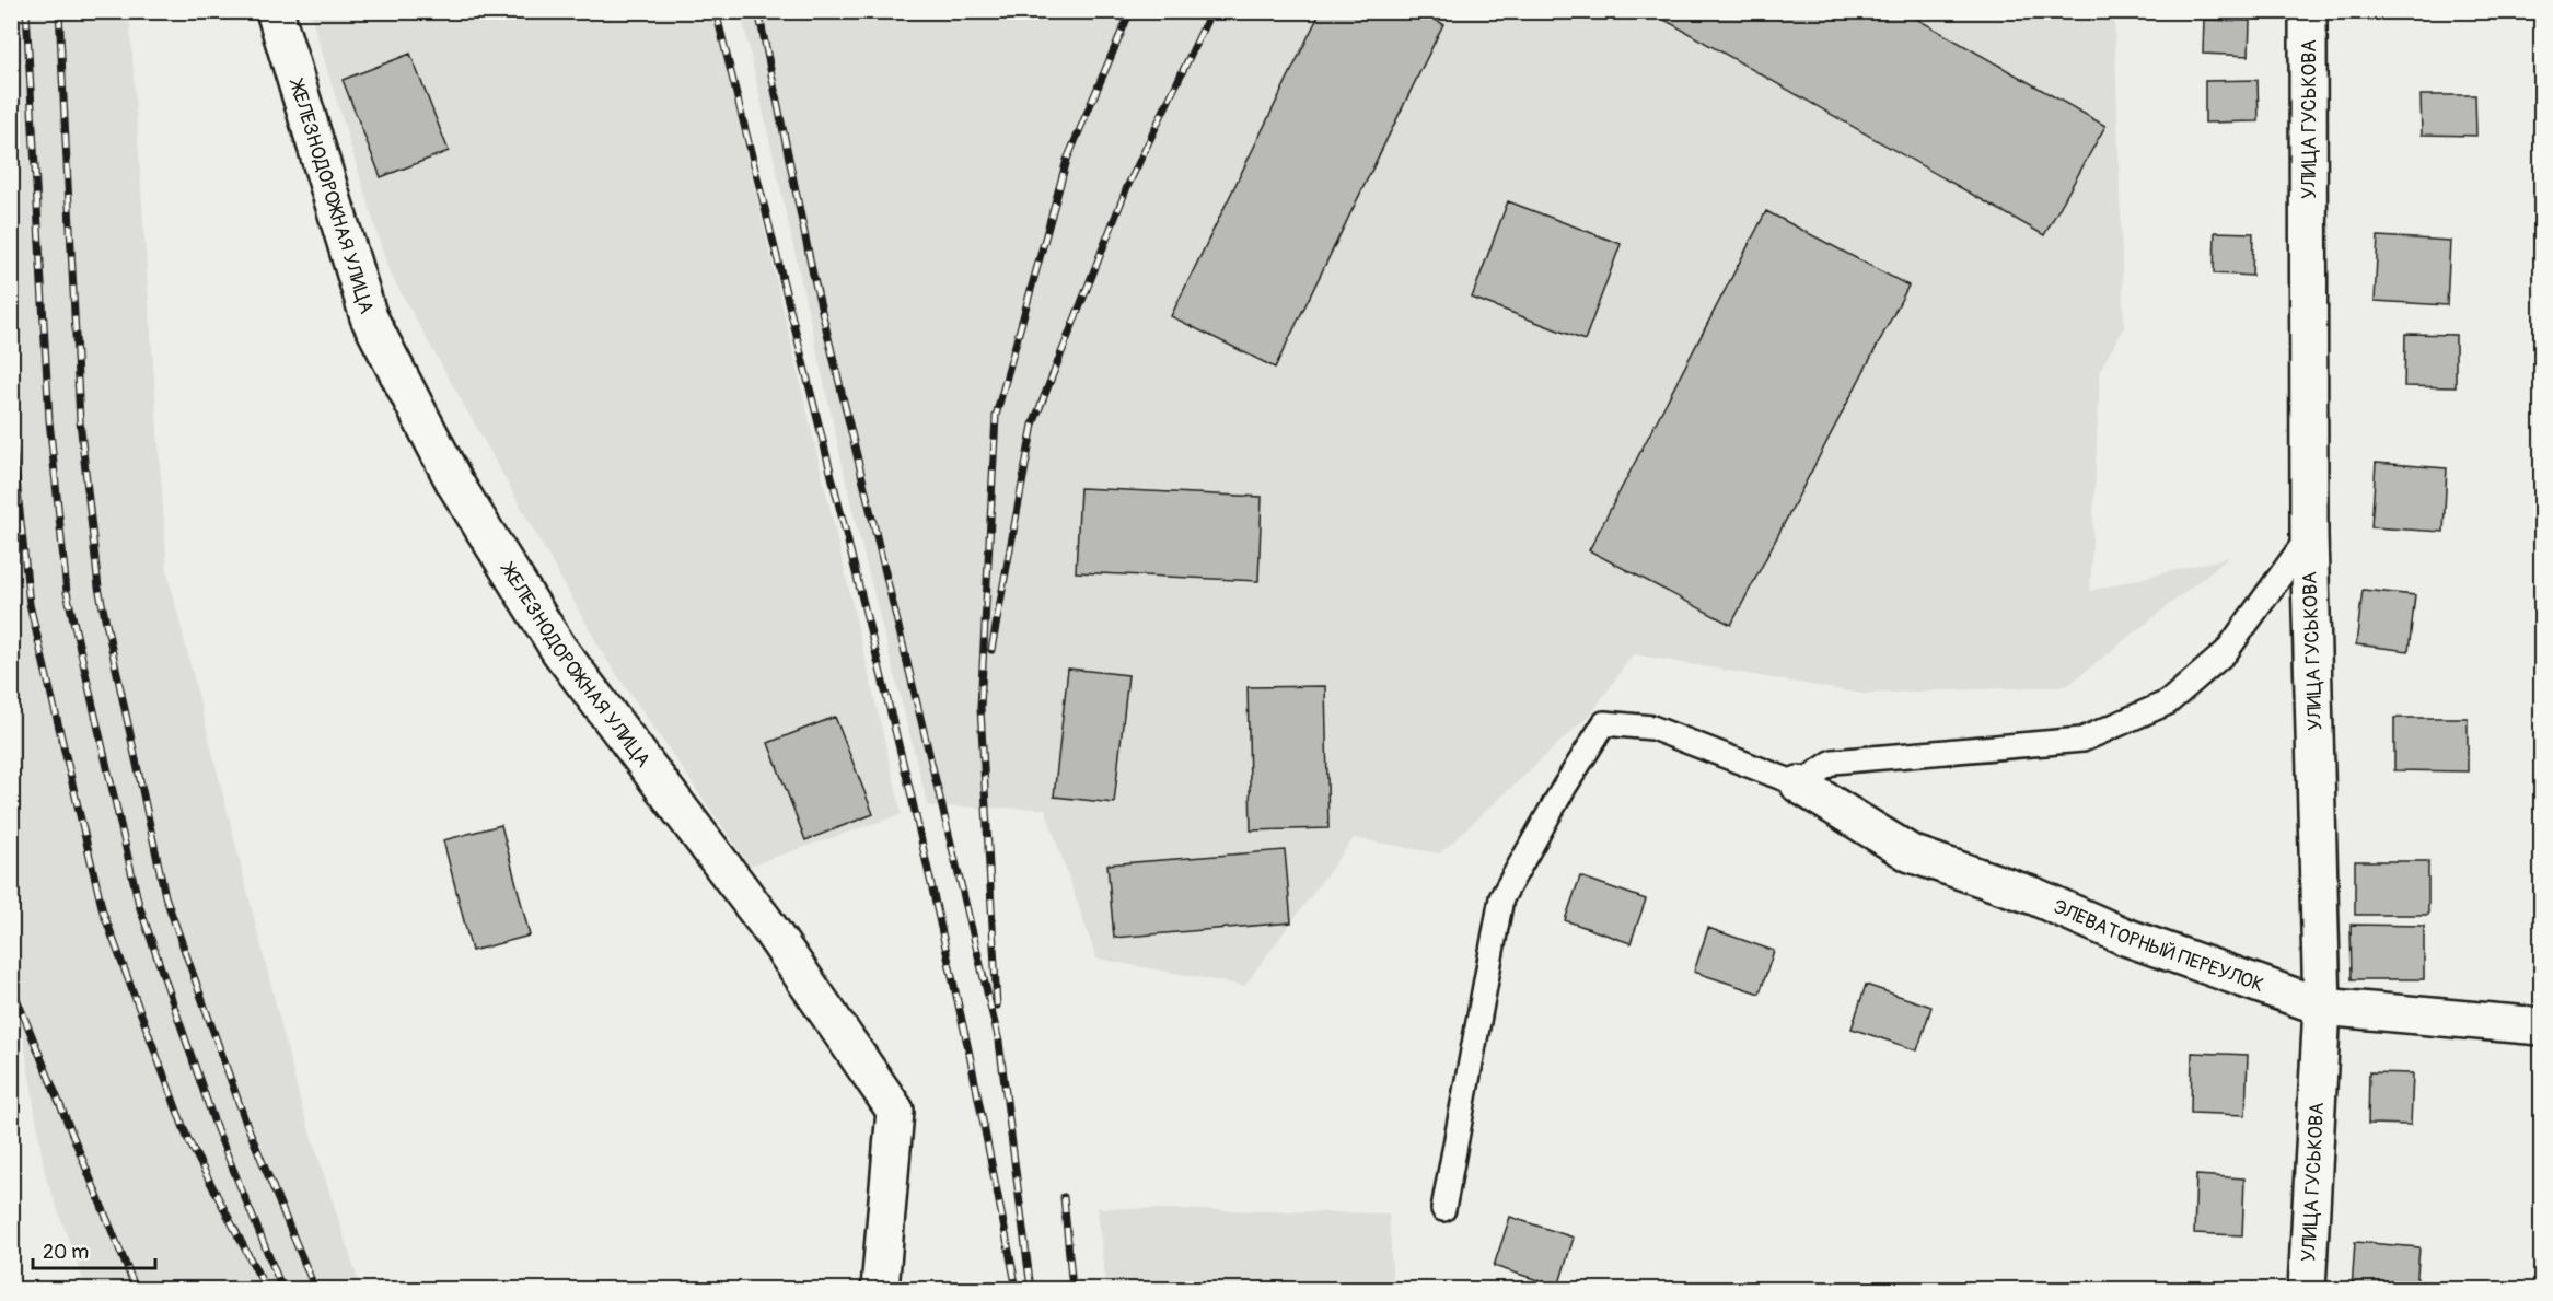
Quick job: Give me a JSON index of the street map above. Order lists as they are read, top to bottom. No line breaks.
{"streets":{"street":["УЛИЦА ГУСЬКОВА","ЖЕЛЕЗНОДОРОЖНАЯ УЛИЦА","ЭЛЕВАТОРНЫЙ ПЕРЕУЛОК"]},"crossings":[["УЛИЦА ГУСЬКОВА","ЭЛЕВАТОРНЫЙ ПЕРЕУЛОК"]],"scale_bar":"20 m"}
